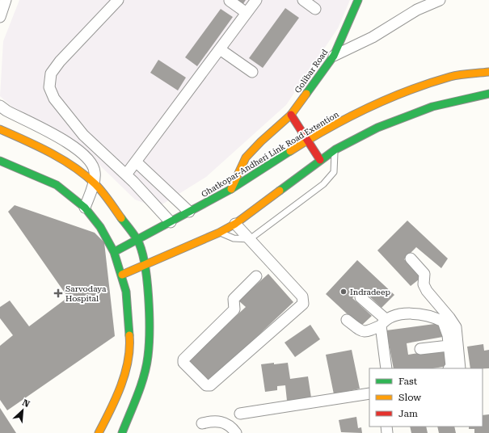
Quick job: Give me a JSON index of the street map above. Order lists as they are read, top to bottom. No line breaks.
{"streets":{"main road":["Golibar Road","Ghatkopar-Andheri Link Road Extention"]},"crossings":[["Golibar Road","Ghatkopar-Andheri Link Road Extention"]],"places":{"other":["Indradeep"],"health":["Sarvodaya Hospital"]},"legend":["Fast","Slow","Jam"],"north":"top right"}
